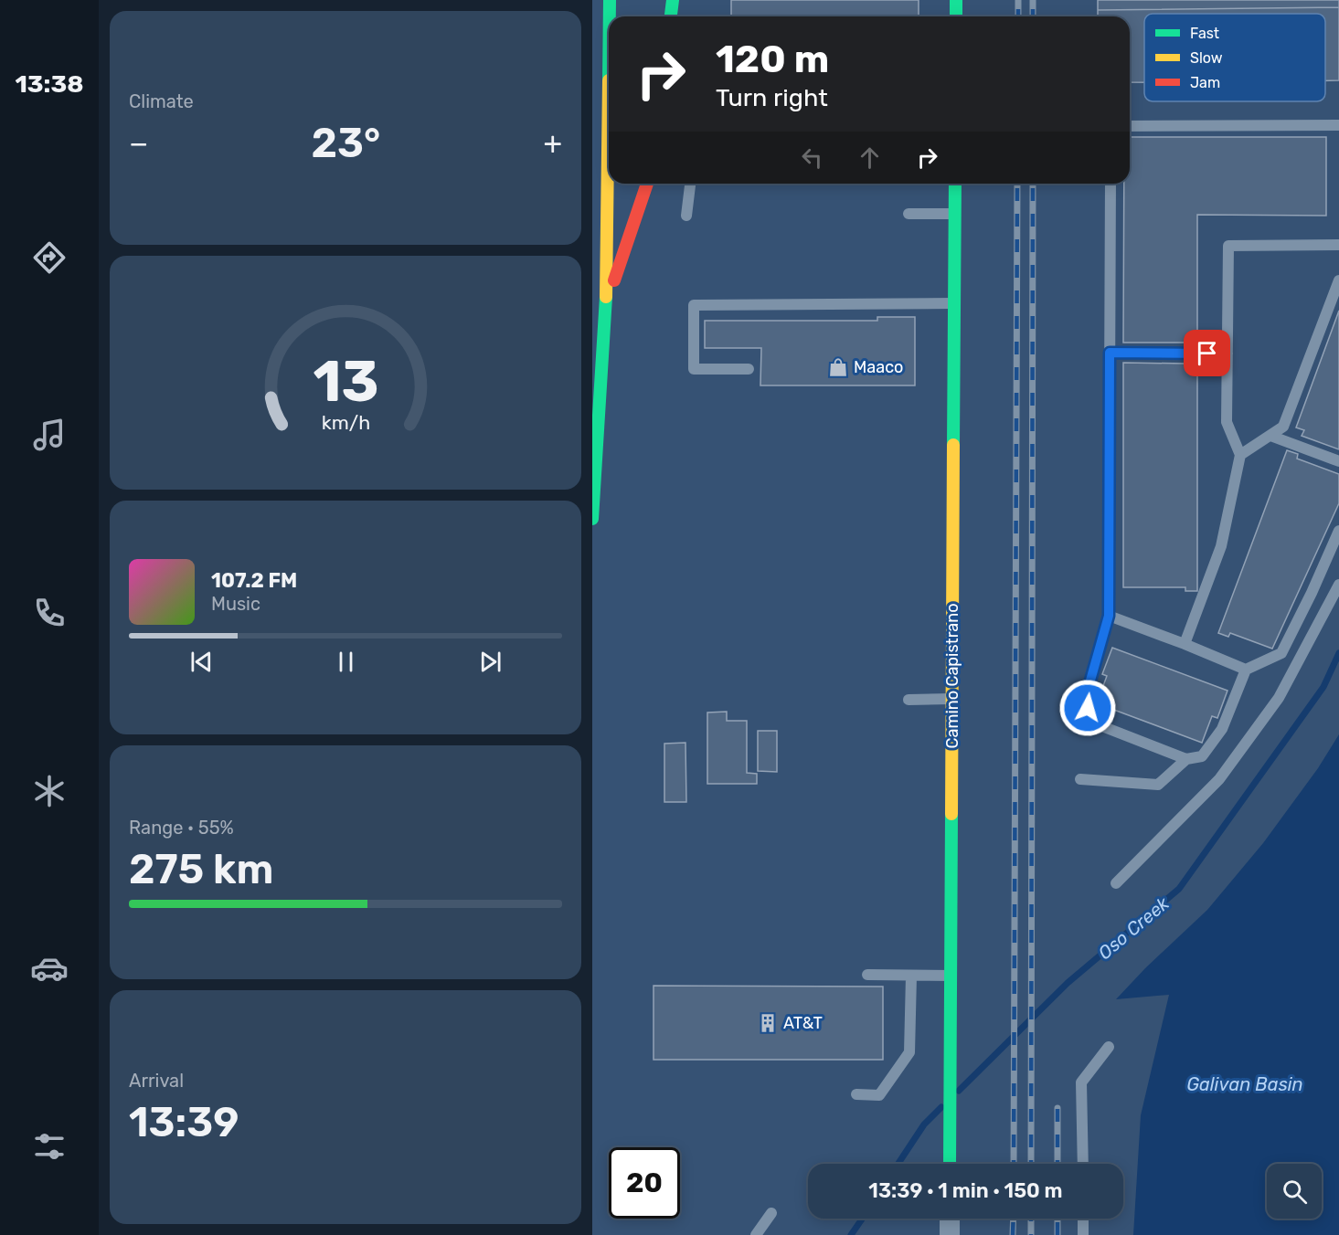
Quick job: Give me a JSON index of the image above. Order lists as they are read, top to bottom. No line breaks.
{"streets":{"main road":["Camino Capistrano"]},"water":["Oso Creek","Galivan Basin"],"places":{"shop":["Maaco"],"building":["AT&T"]},"legend":["Fast","Slow","Jam"],"page":{"tabs":"13:38","tile":["Climate",["Range · 55%","275 km"],["Arrival","13:39"]],"turn":["120 m","Turn right"],"heat":["−","23°","+"],"song":["107.2 FM","Music"],"limit":"20","trip":"13:39 · 1 min · 150 m","gauge":["13","km/h"]}}
